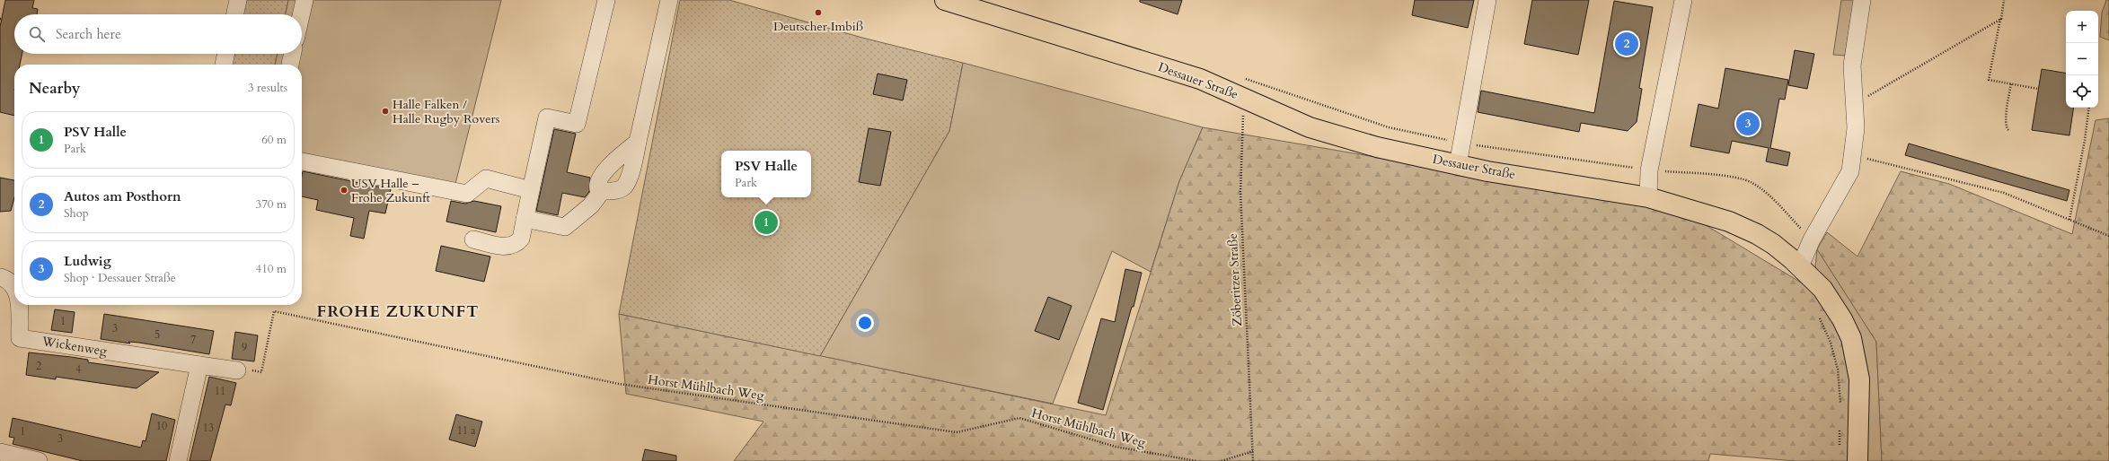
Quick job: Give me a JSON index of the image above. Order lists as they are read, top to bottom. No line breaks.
{"streets":{"main road":["Dessauer Straße"],"street":["Wickenweg"],"path":["Zöberitzer Straße","Horst Mühlbach Weg"]},"crossings":[["Dessauer Straße","Zöberitzer Straße"]],"districts":["FROHE ZUKUNFT"],"places":["Deutscher Imbiß","Halle Falken / Halle Rugby Rovers","USV Halle – Frohe Zukunft"],"house_numbers":["1","3","5","7","9","2","4","11","10","13","11 a","1","3"],"page":{"map_buttons":["+","−"],"search":"Search here","pins":["2","3","1"],"heading":["Nearby","3 results"],"list":[{"mark":"1","name":"PSV Halle","note":"Park","value":"60 m"},{"mark":"2","name":"Autos am Posthorn","note":"Shop","value":"370 m"},{"mark":"3","name":"Ludwig","note":"Shop · Dessauer Straße","value":"410 m"}],"popup":["PSV Halle","Park"]}}
